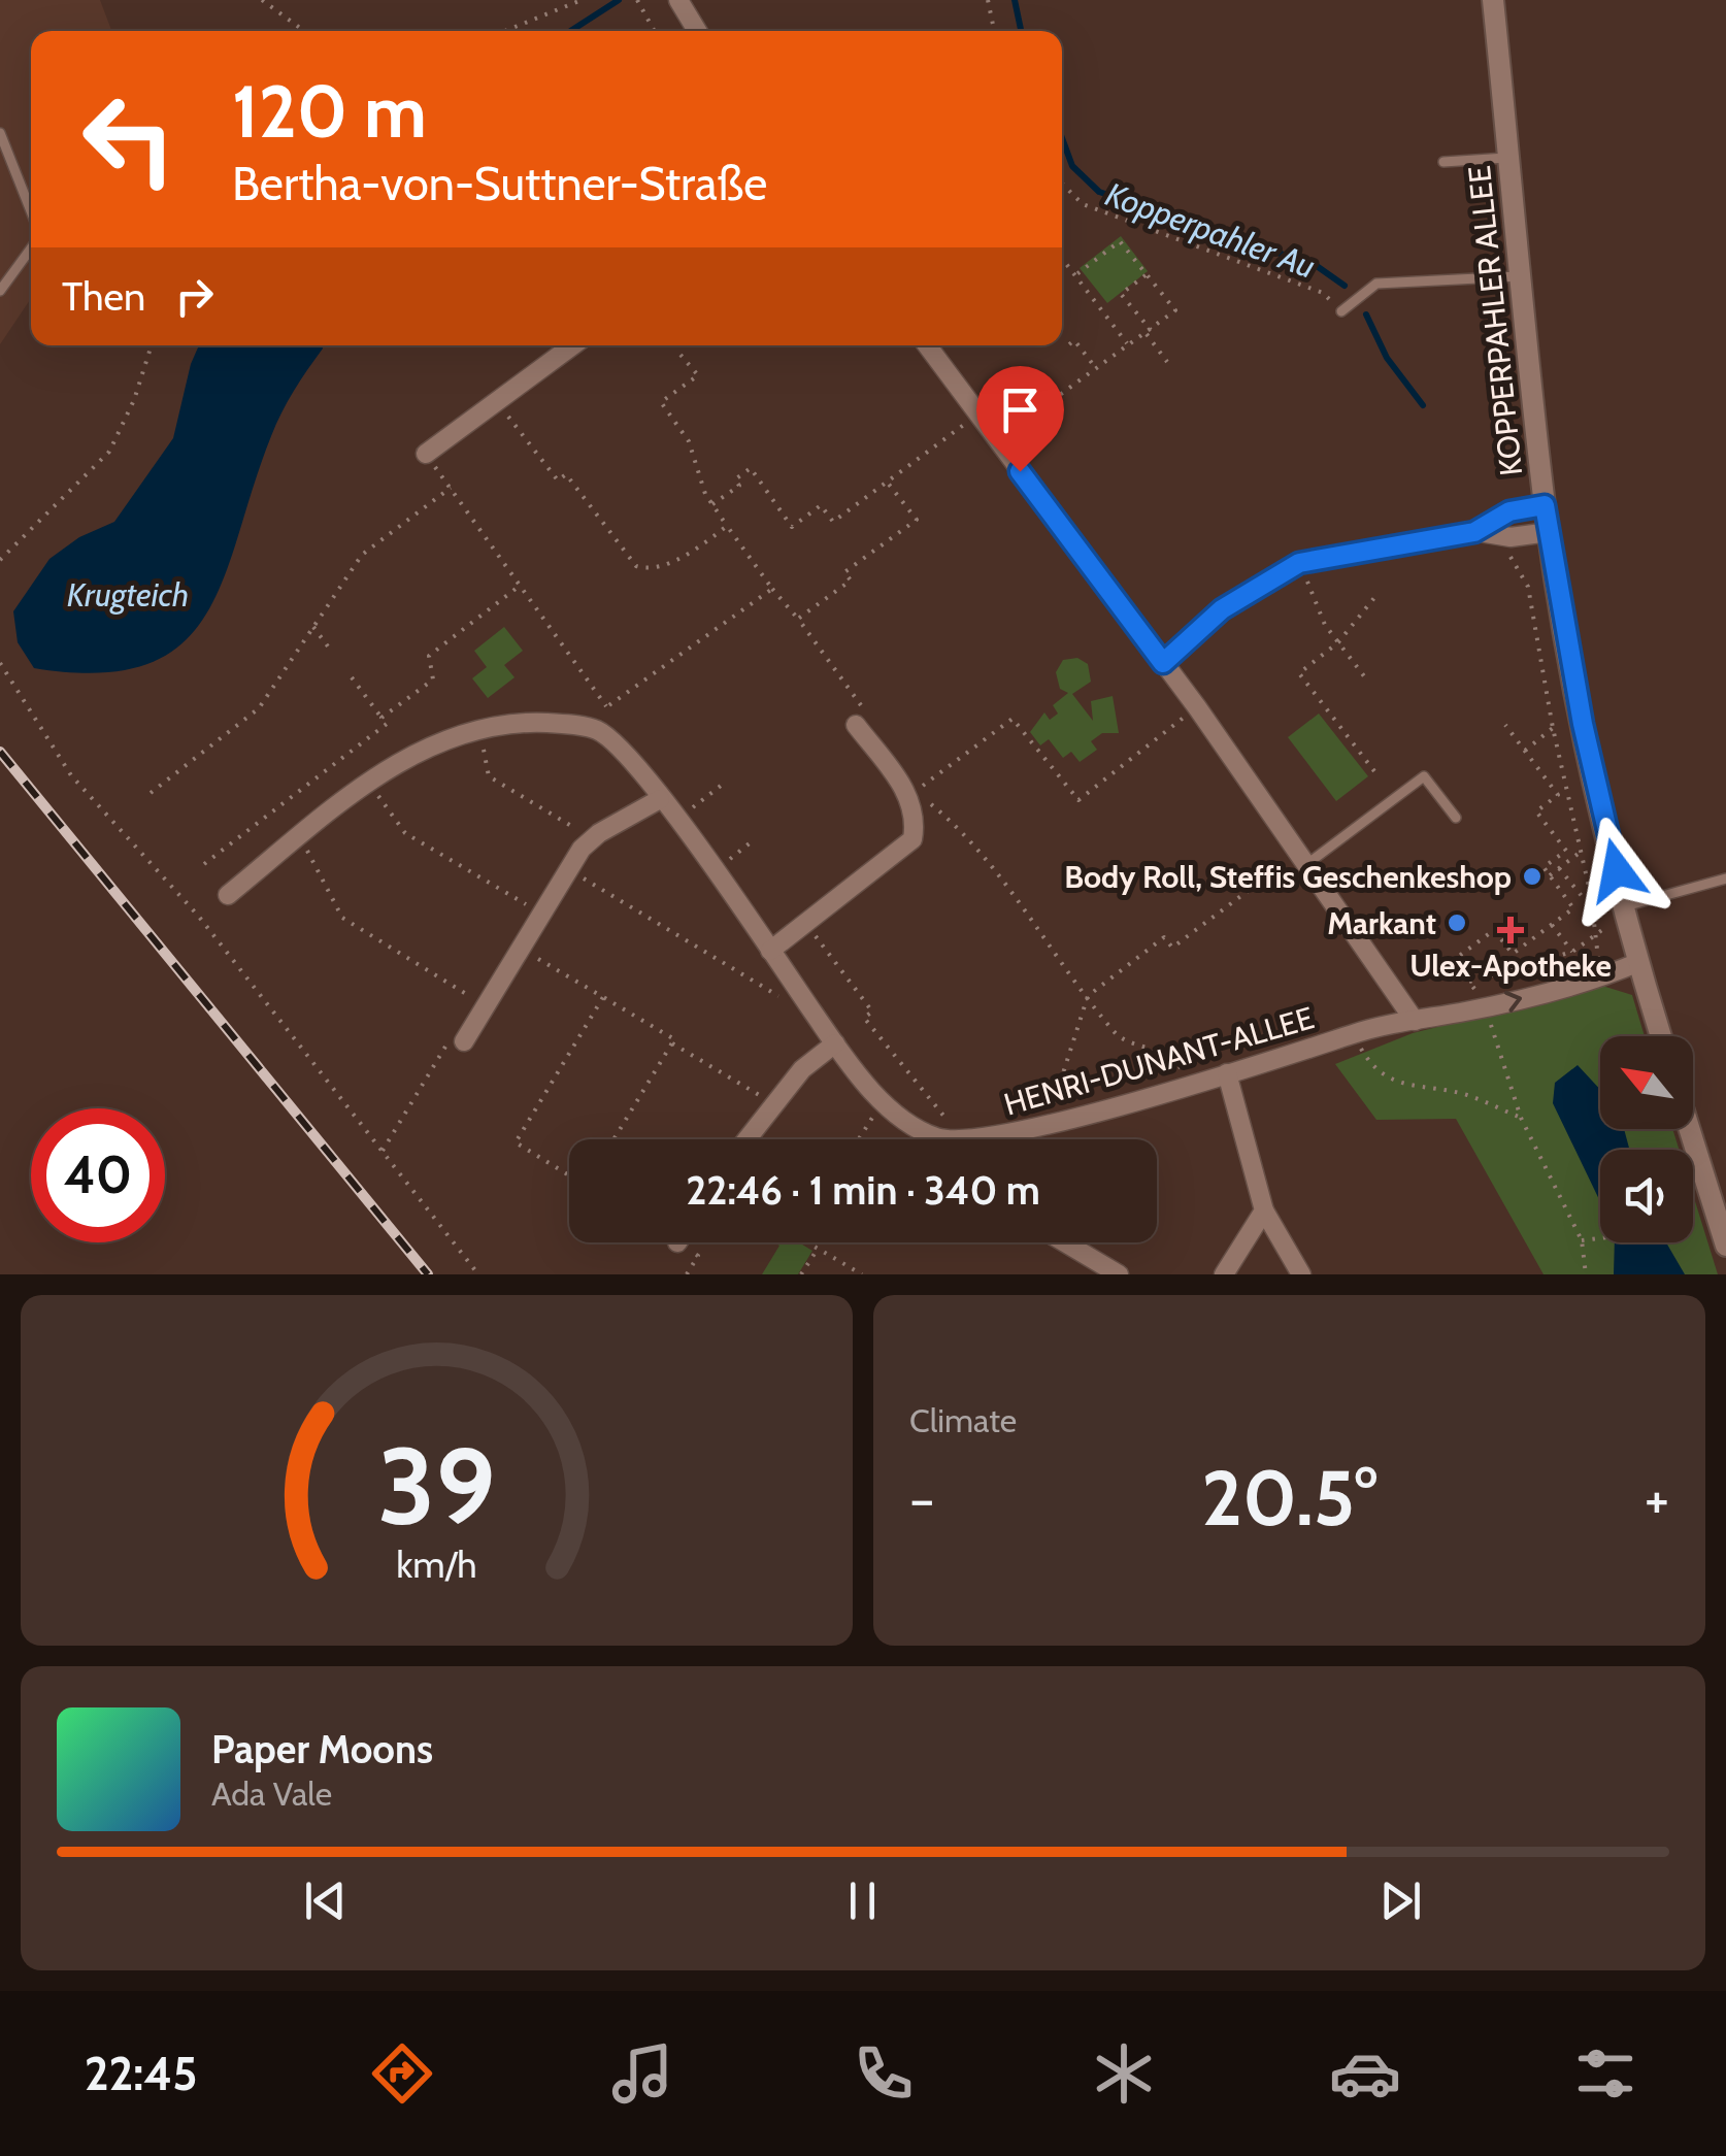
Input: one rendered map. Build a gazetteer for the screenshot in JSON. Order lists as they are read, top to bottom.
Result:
{
  "streets": {
    "street": ["KOPPERPAHLER ALLEE", "HENRI-DUNANT-ALLEE"]
  },
  "crossings": [
    ["KOPPERPAHLER ALLEE", "HENRI-DUNANT-ALLEE"]
  ],
  "water": ["Kopperpahler Au", "Krugteich"],
  "places": {
    "other": ["Body Roll, Steffis Geschenkeshop", "Markant"],
    "health": ["Ulex-Apotheke"]
  },
  "north": "top left",
  "page": {
    "turn": ["120 m", "Bertha-von-Suttner-Straße"],
    "then": "Then",
    "limit": "40",
    "trip": "22:46 · 1 min · 340 m",
    "tile": "Climate",
    "heat": ["−", "20.5°", "+"],
    "song": ["Paper Moons", "Ada Vale"],
    "tabs": "22:45",
    "gauge": ["39", "km/h"]
  }
}
